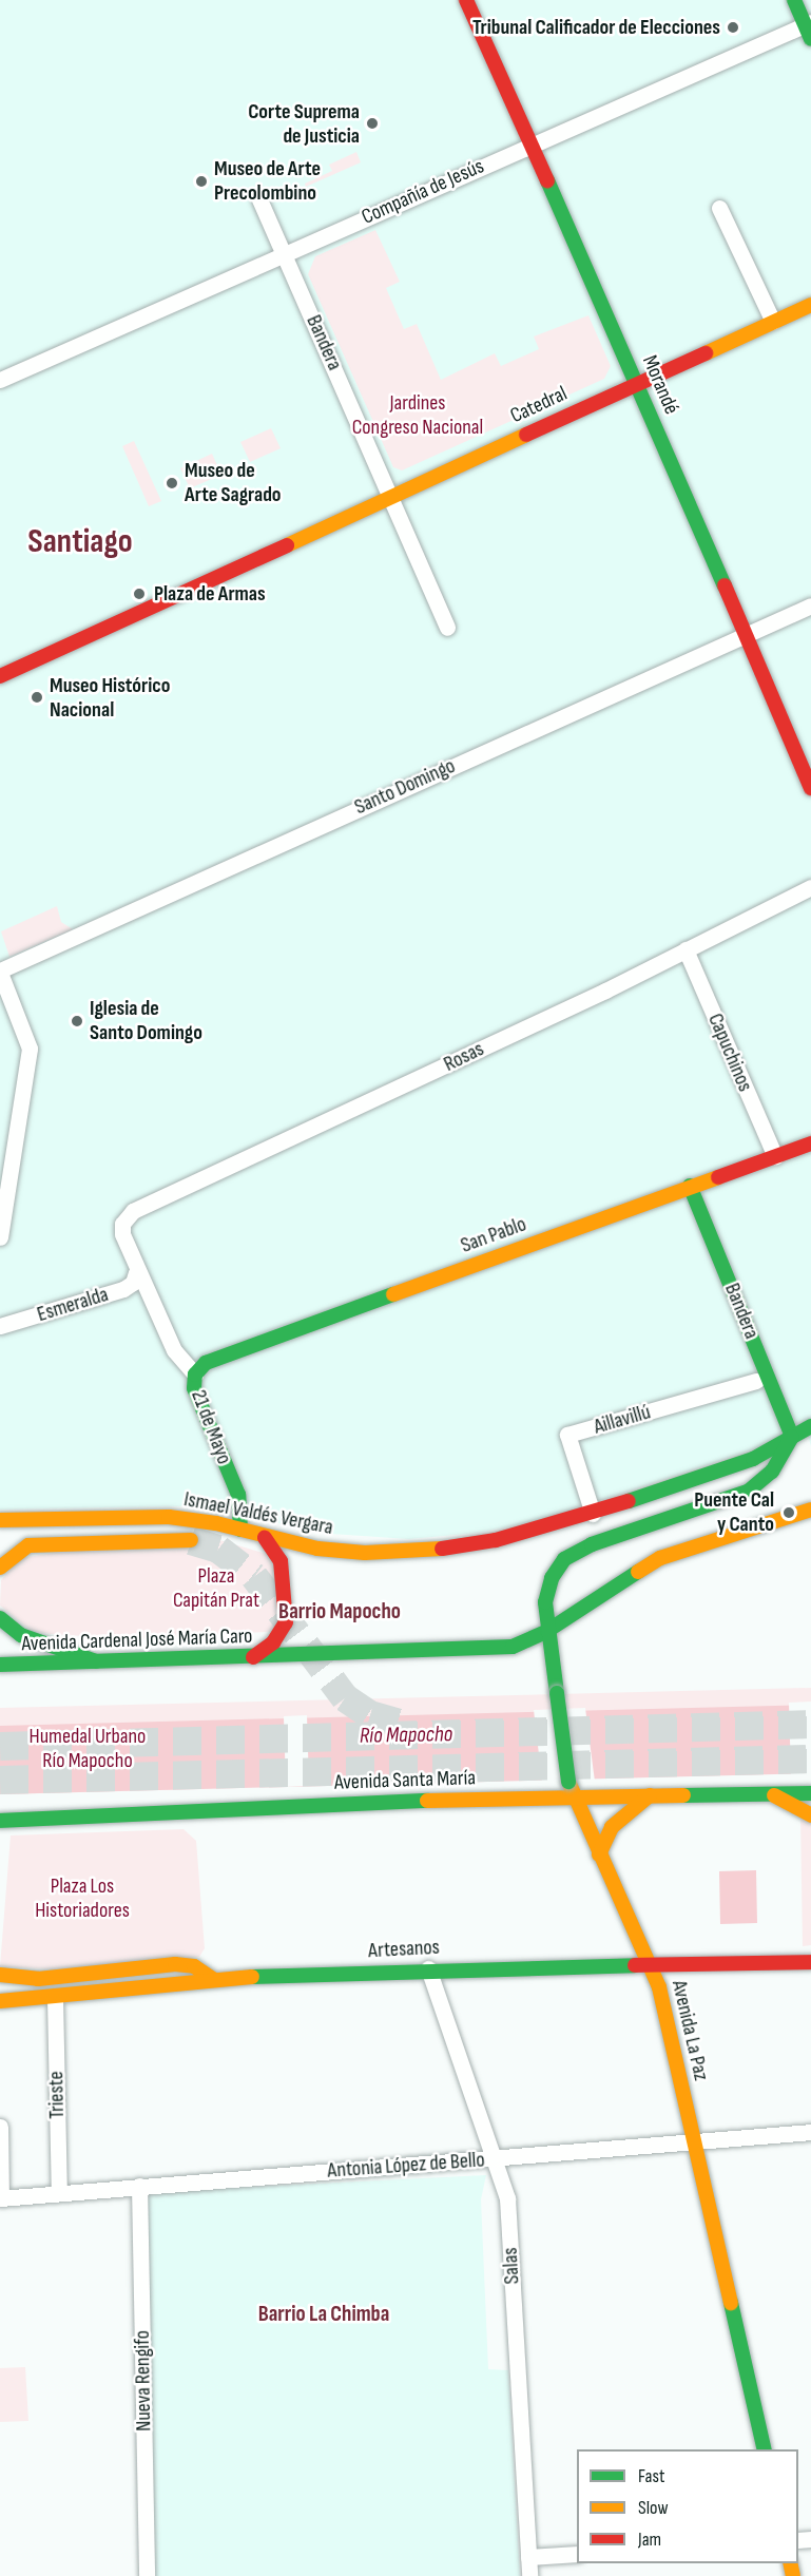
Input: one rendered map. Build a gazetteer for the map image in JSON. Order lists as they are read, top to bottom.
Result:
{
  "streets": {
    "main road": [
      "Bandera",
      "Morandé",
      "Catedral",
      "San Pablo",
      "21 de Mayo",
      "Ismael Valdés Vergara",
      "Avenida Cardenal José María Caro",
      "Avenida Santa María",
      "Artesanos",
      "Avenida La Paz"
    ],
    "street": [
      "Compañía de Jesús",
      "Santo Domingo",
      "Capuchinos",
      "Rosas",
      "Esmeralda",
      "Aillavillú",
      "Trieste",
      "Antonia López de Bello",
      "Salas",
      "Nueva Rengifo"
    ]
  },
  "crossings": [
    ["Compañía de Jesús", "Bandera"],
    ["Compañía de Jesús", "Morandé"],
    ["Bandera", "Catedral"],
    ["Bandera", "San Pablo"],
    ["Bandera", "Ismael Valdés Vergara"],
    ["Bandera", "Avenida La Paz"],
    ["Morandé", "Catedral"],
    ["Morandé", "Santo Domingo"],
    ["Capuchinos", "Rosas"],
    ["Capuchinos", "San Pablo"],
    ["Rosas", "21 de Mayo"],
    ["San Pablo", "21 de Mayo"],
    ["Esmeralda", "21 de Mayo"],
    ["Aillavillú", "Ismael Valdés Vergara"],
    ["21 de Mayo", "Ismael Valdés Vergara"],
    ["Ismael Valdés Vergara", "Avenida La Paz"],
    ["Avenida Cardenal José María Caro", "Avenida La Paz"],
    ["Avenida Santa María", "Avenida La Paz"],
    ["Artesanos", "Avenida La Paz"],
    ["Artesanos", "Trieste"],
    ["Artesanos", "Salas"],
    ["Avenida La Paz", "Antonia López de Bello"],
    ["Trieste", "Antonia López de Bello"],
    ["Antonia López de Bello", "Salas"],
    ["Antonia López de Bello", "Nueva Rengifo"]
  ],
  "districts": ["Santiago", "Barrio Mapocho", "Barrio La Chimba"],
  "water": ["Río Mapocho"],
  "parks": [
    "Jardines Congreso Nacional",
    "Plaza Capitán Prat",
    "Humedal Urbano Río Mapocho",
    "Plaza Los Historiadores"
  ],
  "places": [
    "Tribunal Calificador de Elecciones",
    "Corte Suprema de Justicia",
    "Museo de Arte Precolombino",
    "Museo de Arte Sagrado",
    "Plaza de Armas",
    "Museo Histórico Nacional",
    "Iglesia de Santo Domingo",
    "Puente Cal y Canto"
  ],
  "legend": ["Fast", "Slow", "Jam"]
}
